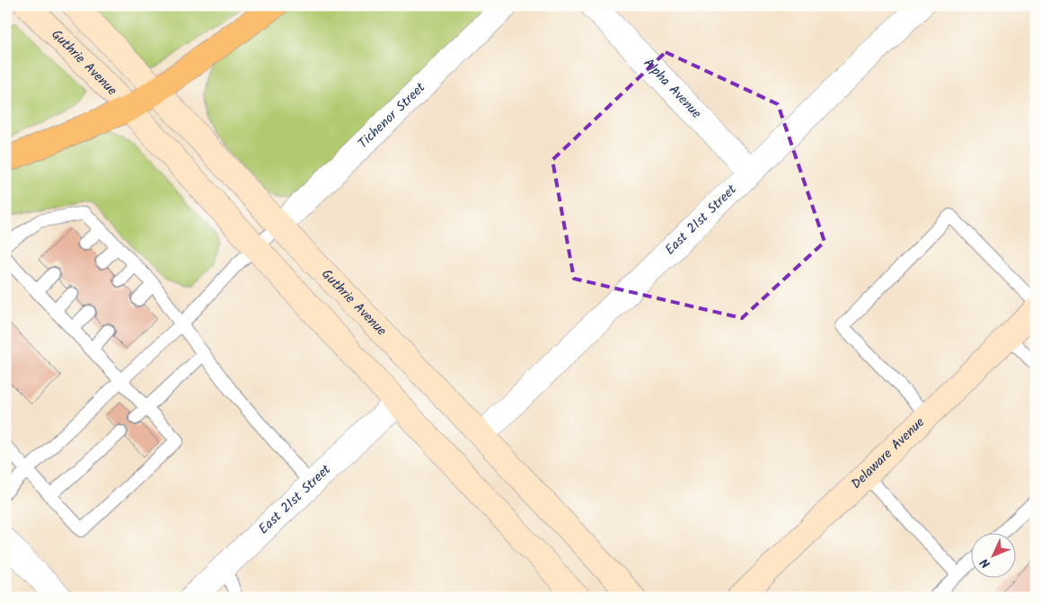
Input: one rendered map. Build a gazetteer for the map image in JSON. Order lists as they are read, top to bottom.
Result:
{
  "streets": {
    "main road": ["Guthrie Avenue", "Delaware Avenue"],
    "street": ["Alpha Avenue", "Tichenor Street", "East 21st Street"]
  },
  "crossings": [
    ["Guthrie Avenue", "Tichenor Street"],
    ["Guthrie Avenue", "East 21st Street"],
    ["Alpha Avenue", "East 21st Street"]
  ],
  "north": "bottom left"
}
